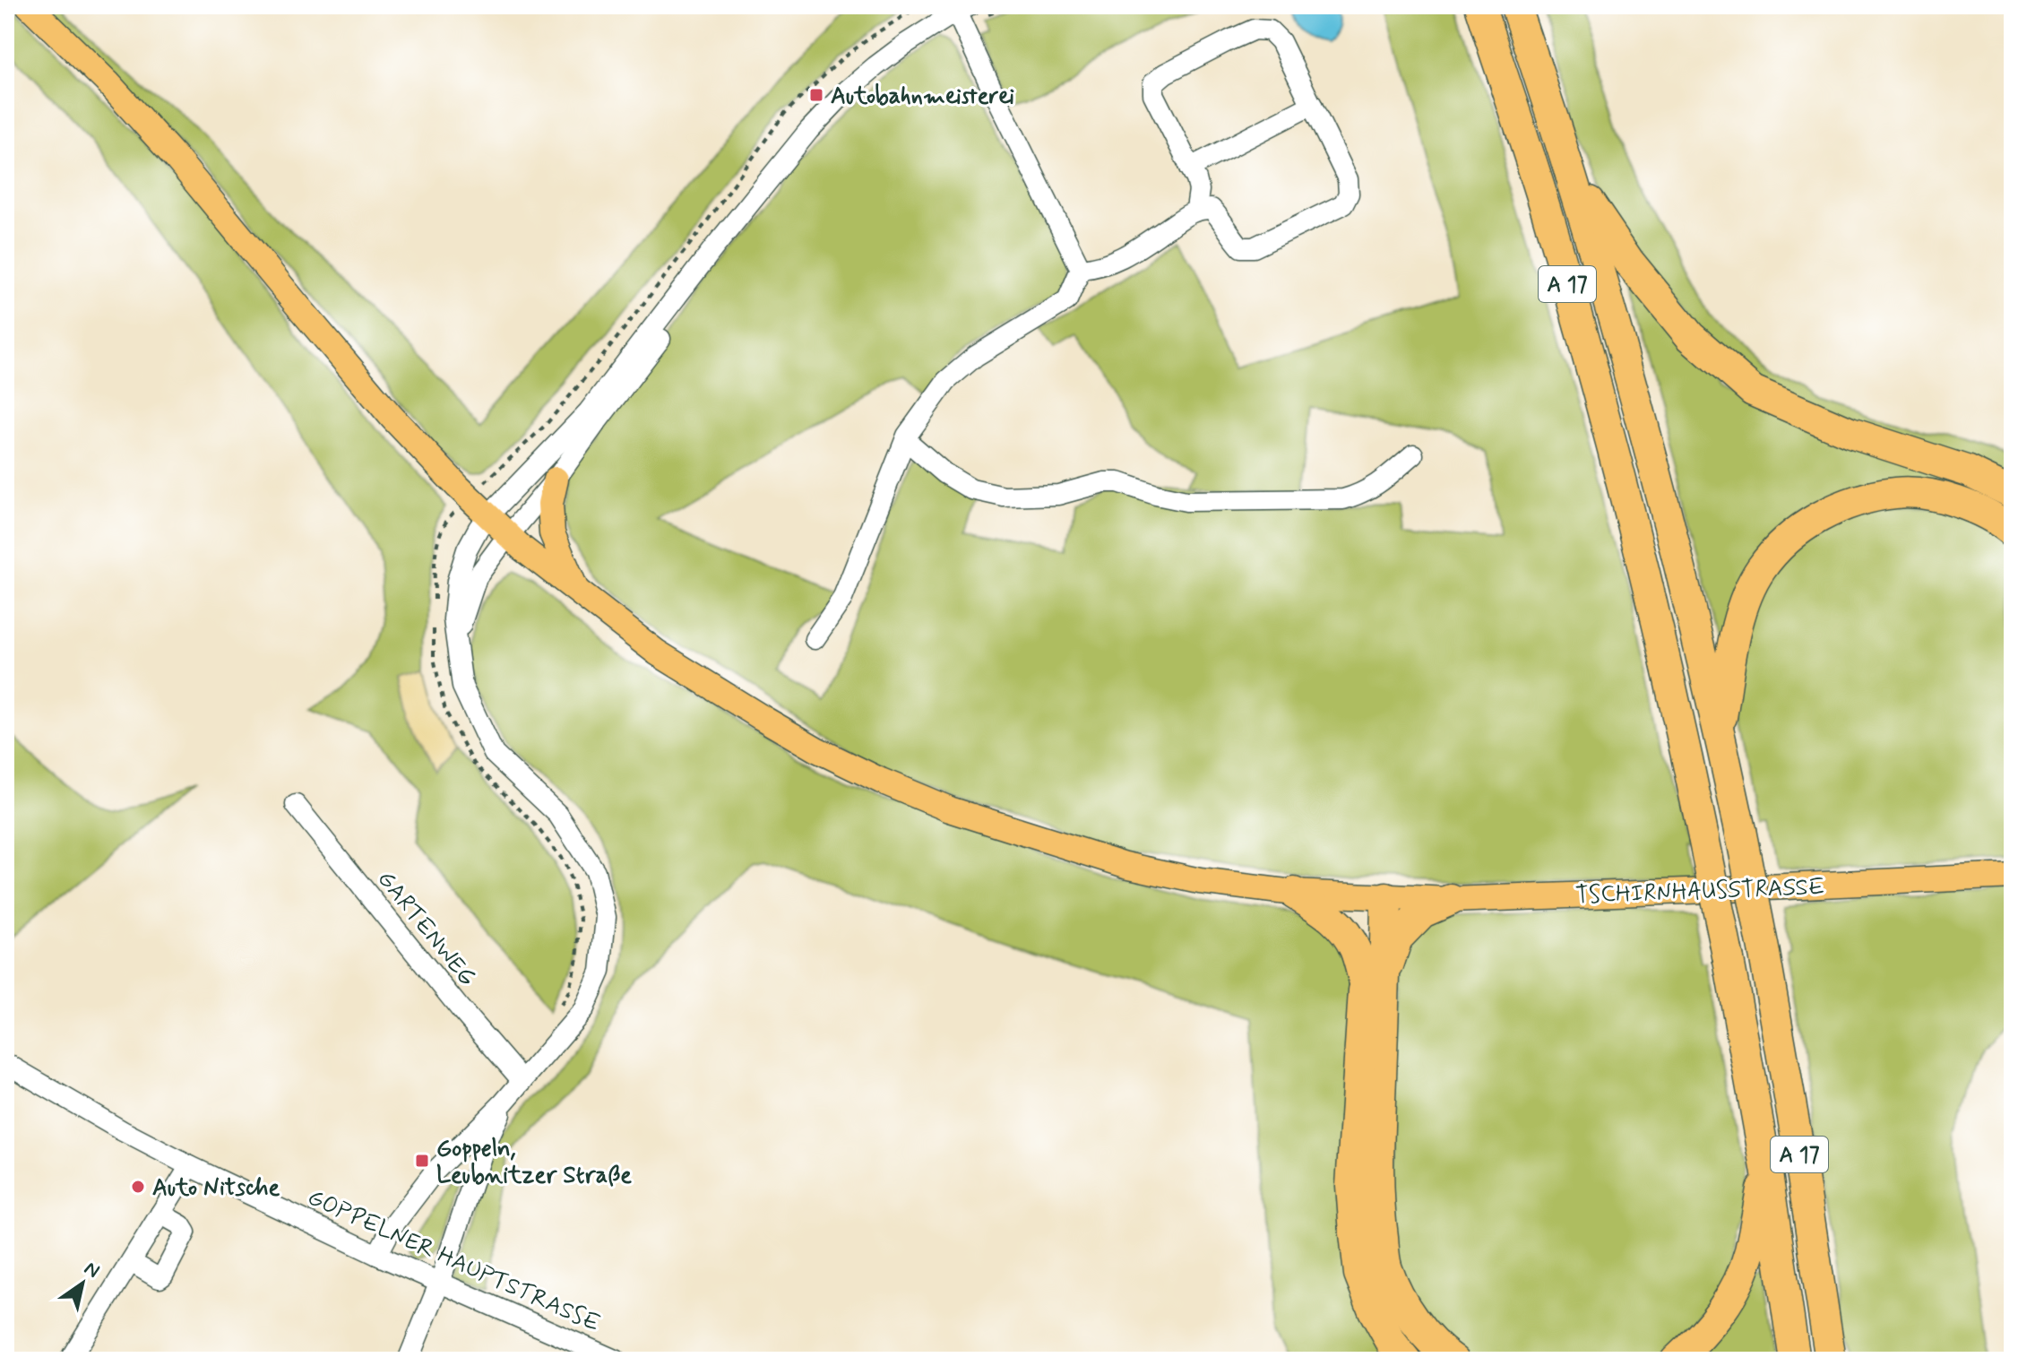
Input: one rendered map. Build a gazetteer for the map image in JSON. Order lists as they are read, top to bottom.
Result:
{
  "streets": {
    "highway": ["A 17"],
    "main road": ["TSCHIRNHAUSSTRASSE"],
    "street": ["GARTENWEG", "GOPPELNER HAUPTSTRASSE"]
  },
  "places": {
    "transit": ["Autobahnmeisterei", "Goppeln, Leubnitzer Straße"],
    "other": ["Auto Nitsche"]
  },
  "north": "top right"
}
